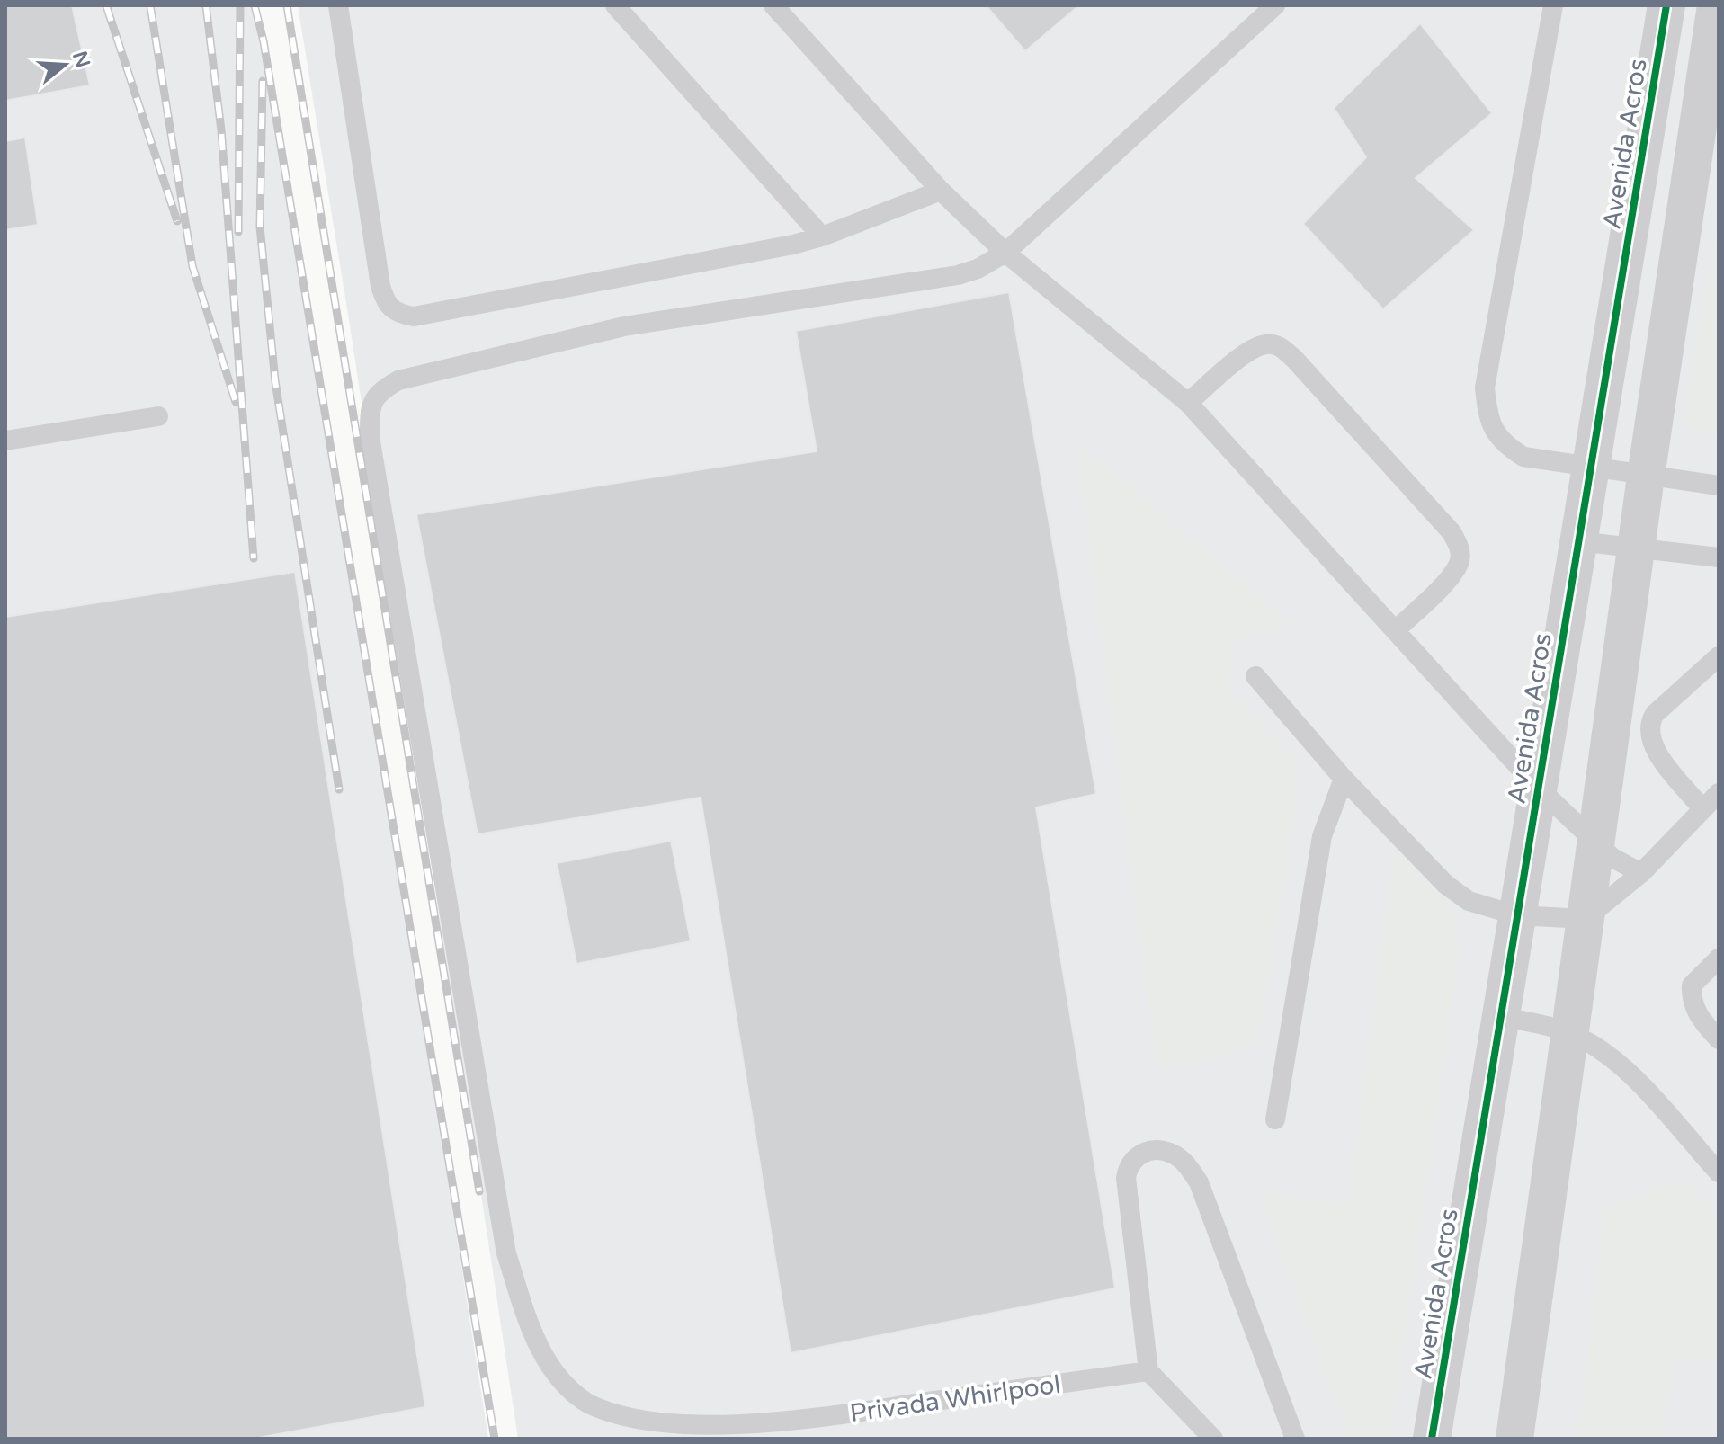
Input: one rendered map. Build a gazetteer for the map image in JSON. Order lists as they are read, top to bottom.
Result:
{
  "streets": {
    "street": ["Avenida Acros"],
    "lane": ["Privada Whirlpool"]
  },
  "north": "right"
}
